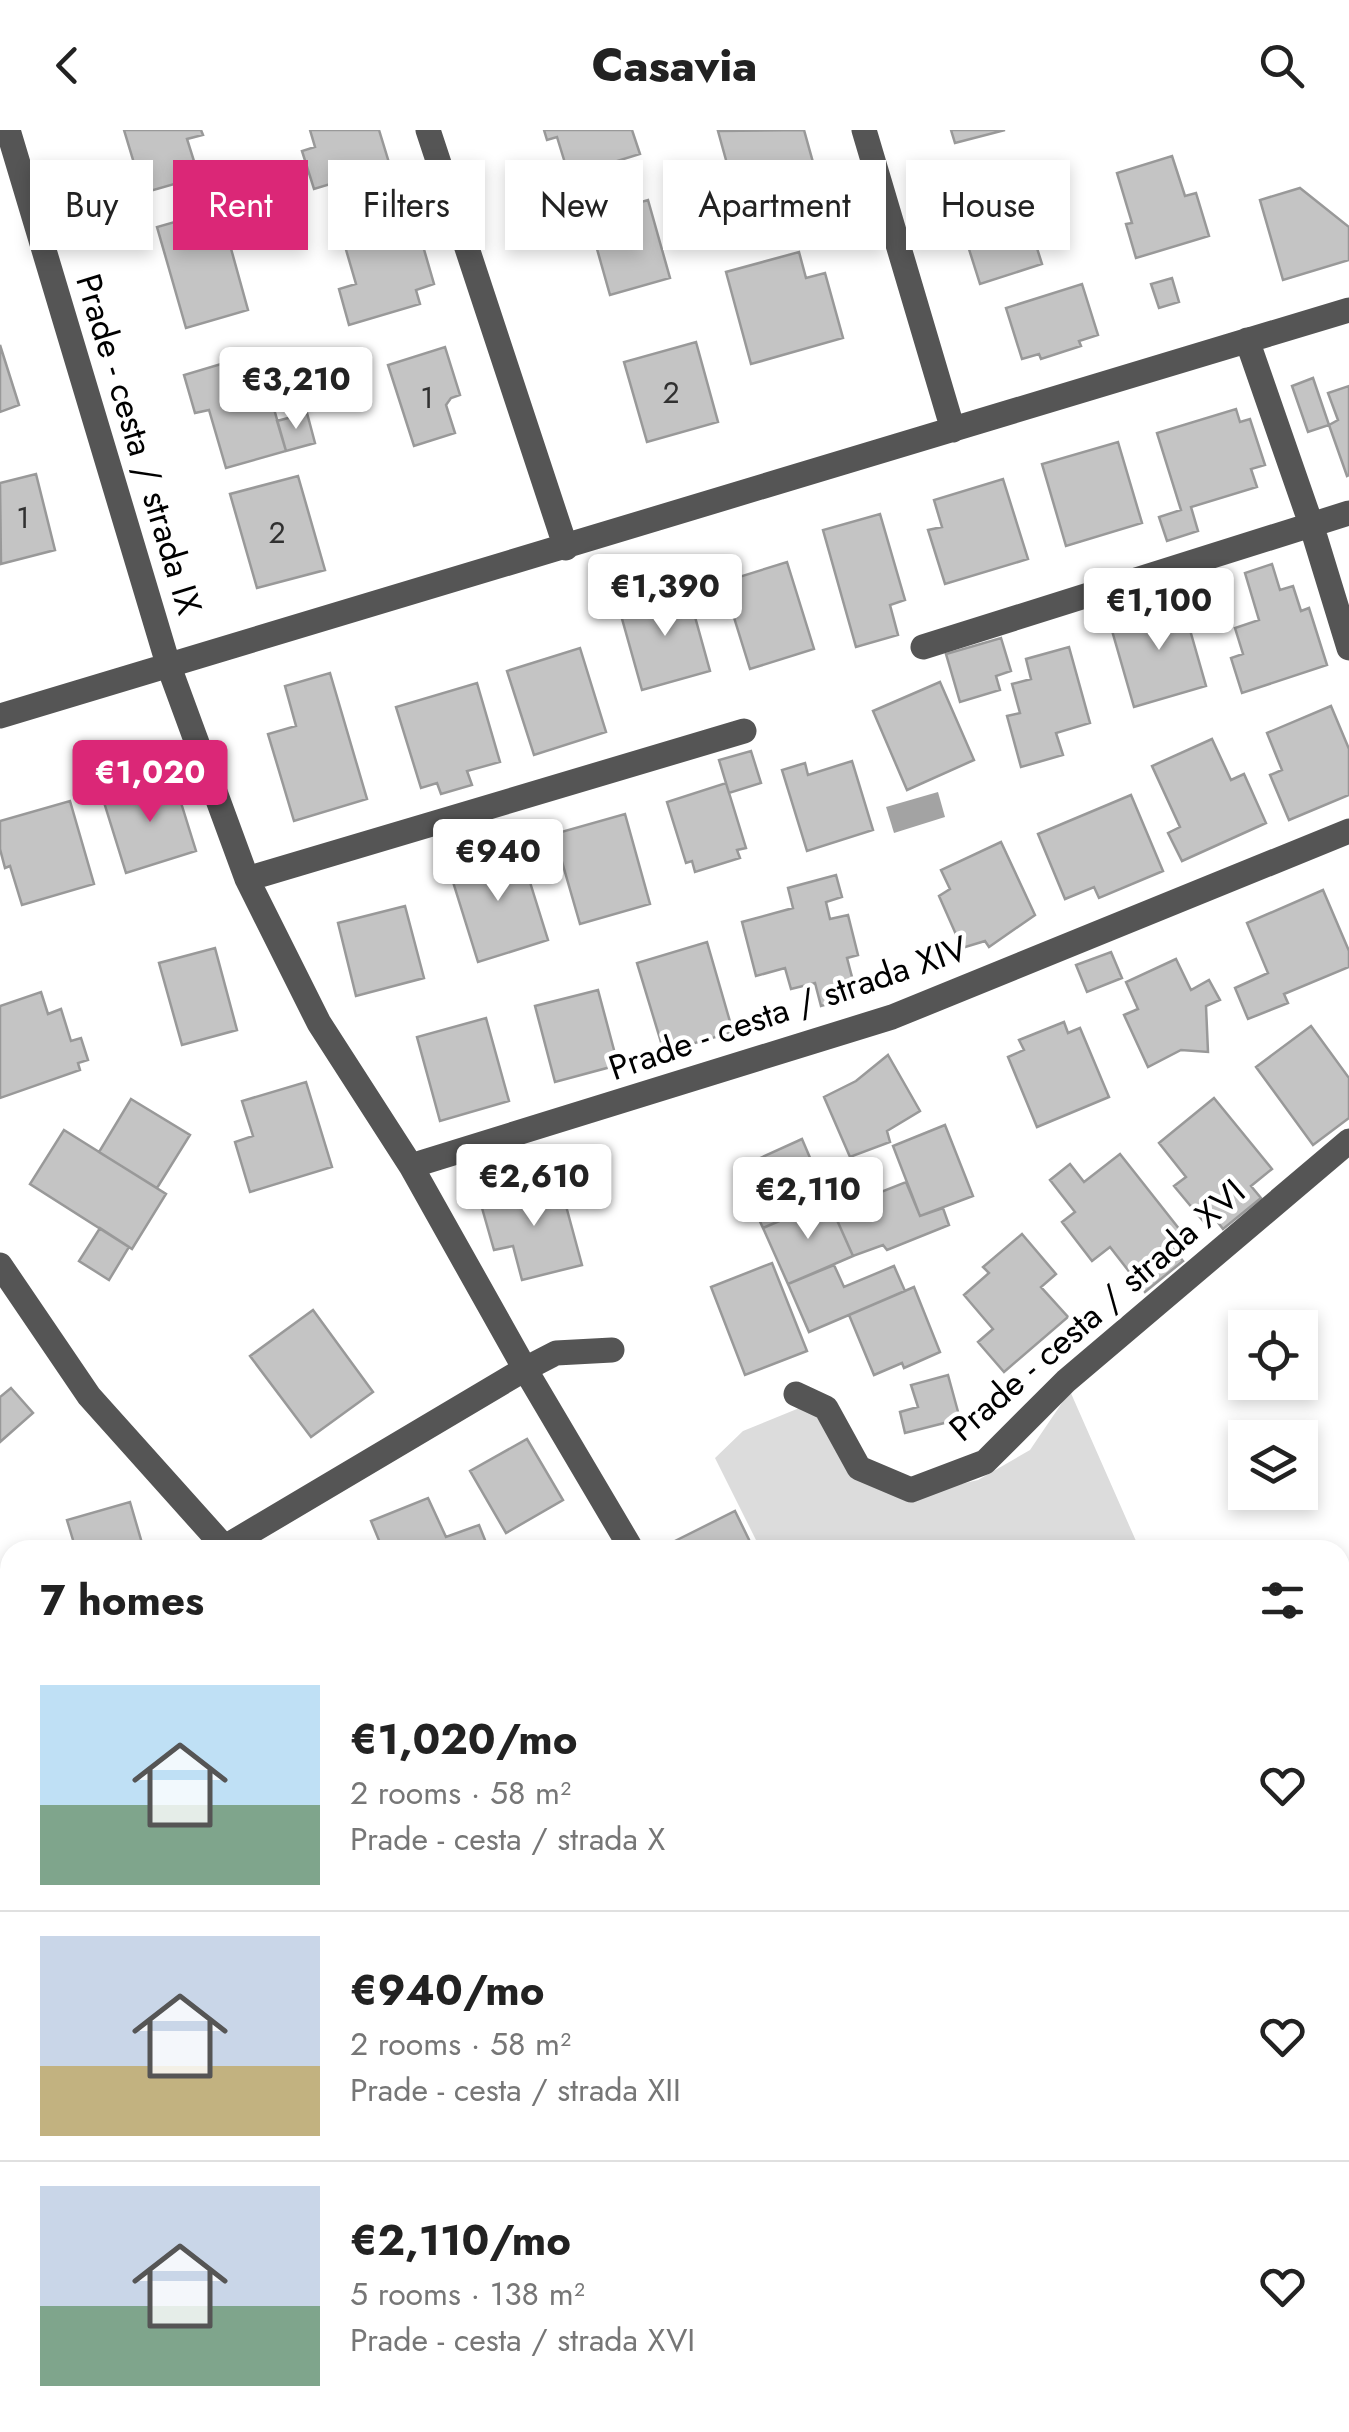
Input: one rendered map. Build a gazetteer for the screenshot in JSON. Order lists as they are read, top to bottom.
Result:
{
  "streets": {
    "street": ["Prade - cesta / strada IX", "Prade - cesta / strada XIV", "Prade - cesta / strada XVI"]
  },
  "crossings": [
    ["Prade - cesta / strada IX", "Prade - cesta / strada XIV"]
  ],
  "house_numbers": [
    "2",
    "1",
    "1",
    "2"
  ],
  "page": {
    "header": "Casavia",
    "chip": [
      "Buy",
      "Rent",
      "Filters",
      "New",
      "Apartment",
      "House"
    ],
    "price": [
      "€3,210",
      "€1,390",
      "€1,100",
      "€1,020",
      "€940",
      "€2,610",
      "€2,110"
    ],
    "heading": "7 homes",
    "list": [
      {
        "name": "€1,020/mo",
        "note": "2 rooms · 58 m² · Prade - cesta / strada X"
      },
      {
        "name": "€940/mo",
        "note": "2 rooms · 58 m² · Prade - cesta / strada XII"
      },
      {
        "name": "€2,110/mo",
        "note": "5 rooms · 138 m² · Prade - cesta / strada XVI"
      }
    ]
  }
}
